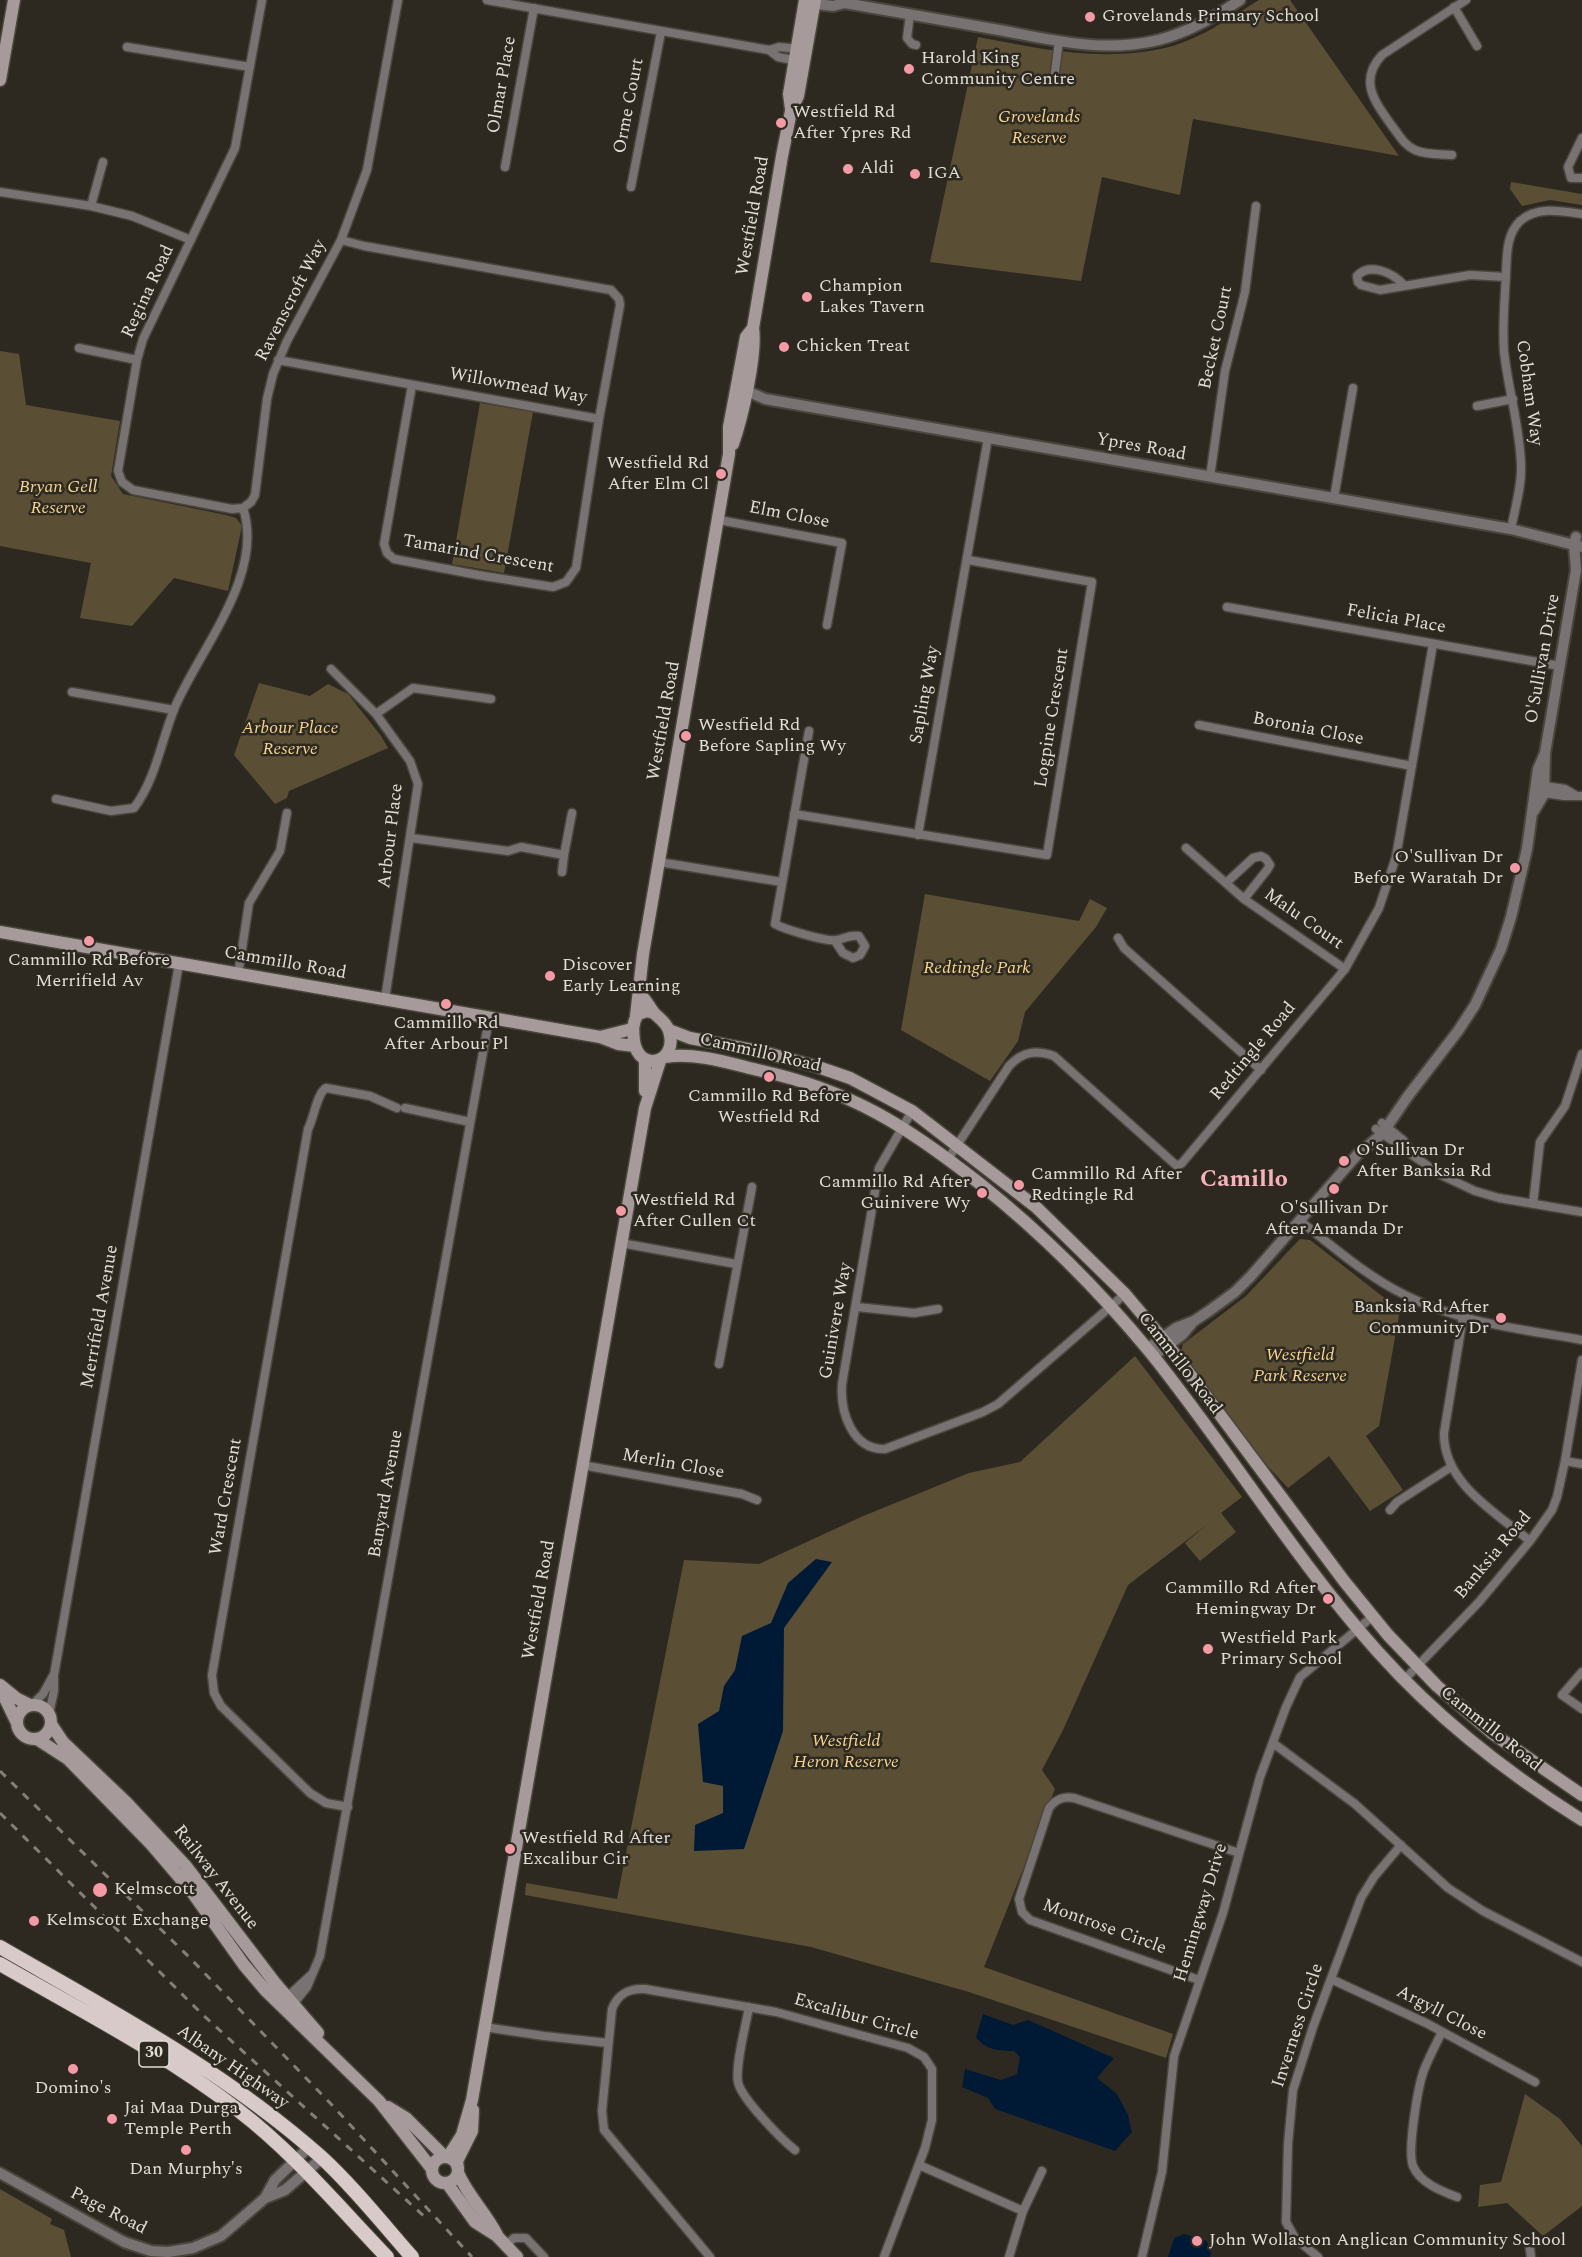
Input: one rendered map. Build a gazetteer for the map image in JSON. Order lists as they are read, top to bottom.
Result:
{
  "streets": {
    "highway": ["30", "Albany Highway"],
    "main road": ["Westfield Road", "Cammillo Road", "Railway Avenue"],
    "street": [
      "Olmar Place",
      "Orme Court",
      "Regina Road",
      "Ravenscroft Way",
      "Becket Court",
      "Willowmead Way",
      "Cobham Way",
      "Ypres Road",
      "Elm Close",
      "Tamarind Crescent",
      "Felicia Place",
      "O'Sullivan Drive",
      "Sapling Way",
      "Logpine Crescent",
      "Boronia Close",
      "Arbour Place",
      "Malu Court",
      "Redtingle Road",
      "Merrifield Avenue",
      "Guinivere Way",
      "Merlin Close",
      "Banyard Avenue",
      "Ward Crescent",
      "Banksia Road",
      "Hemingway Drive",
      "Montrose Circle",
      "Argyll Close",
      "Excalibur Circle",
      "Inverness Circle",
      "Page Road"
    ]
  },
  "crossings": [
    ["Westfield Road", "Ypres Road"],
    ["Westfield Road", "Elm Close"],
    ["Westfield Road", "Cammillo Road"],
    ["Westfield Road", "Merlin Close"],
    ["Westfield Road", "Railway Avenue"],
    ["Regina Road", "Ravenscroft Way"],
    ["Ravenscroft Way", "Willowmead Way"],
    ["Becket Court", "Ypres Road"],
    ["Willowmead Way", "Tamarind Crescent"],
    ["Cobham Way", "Ypres Road"],
    ["Ypres Road", "O'Sullivan Drive"],
    ["Ypres Road", "Sapling Way"],
    ["Felicia Place", "O'Sullivan Drive"],
    ["Felicia Place", "Redtingle Road"],
    ["O'Sullivan Drive", "Cammillo Road"],
    ["Sapling Way", "Logpine Crescent"],
    ["Boronia Close", "Redtingle Road"],
    ["Arbour Place", "Cammillo Road"],
    ["Malu Court", "Redtingle Road"],
    ["Cammillo Road", "Redtingle Road"],
    ["Cammillo Road", "Merrifield Avenue"],
    ["Cammillo Road", "Guinivere Way"],
    ["Cammillo Road", "Banyard Avenue"],
    ["Cammillo Road", "Banksia Road"],
    ["Cammillo Road", "Hemingway Drive"],
    ["Merrifield Avenue", "Railway Avenue"],
    ["Banyard Avenue", "Ward Crescent"],
    ["Banyard Avenue", "Railway Avenue"],
    ["Hemingway Drive", "Montrose Circle"],
    ["Argyll Close", "Inverness Circle"],
    ["Albany Highway", "Page Road"]
  ],
  "districts": ["Camillo"],
  "parks": [
    "Grovelands Reserve",
    "Bryan Gell Reserve",
    "Arbour Place Reserve",
    "Redtingle Park",
    "Westfield Park Reserve",
    "Westfield Heron Reserve"
  ],
  "places": [
    "Grovelands Primary School",
    "Harold King Community Centre",
    "Westfield Rd After Ypres Rd",
    "Aldi",
    "IGA",
    "Champion Lakes Tavern",
    "Chicken Treat",
    "Westfield Rd After Elm Cl",
    "Westfield Rd Before Sapling Wy",
    "O'Sullivan Dr Before Waratah Dr",
    "Cammillo Rd Before Merrifield Av",
    "Discover Early Learning",
    "Cammillo Rd After Arbour Pl",
    "Cammillo Rd Before Westfield Rd",
    "O'Sullivan Dr After Banksia Rd",
    "Cammillo Rd After Redtingle Rd",
    "O'Sullivan Dr After Amanda Dr",
    "Cammillo Rd After Guinivere Wy",
    "Westfield Rd After Cullen Ct",
    "Banksia Rd After Community Dr",
    "Cammillo Rd After Hemingway Dr",
    "Westfield Park Primary School",
    "Westfield Rd After Excalibur Cir",
    "Kelmscott",
    "Kelmscott Exchange",
    "Domino's",
    "Jai Maa Durga Temple Perth",
    "Dan Murphy's",
    "John Wollaston Anglican Community School"
  ]
}
